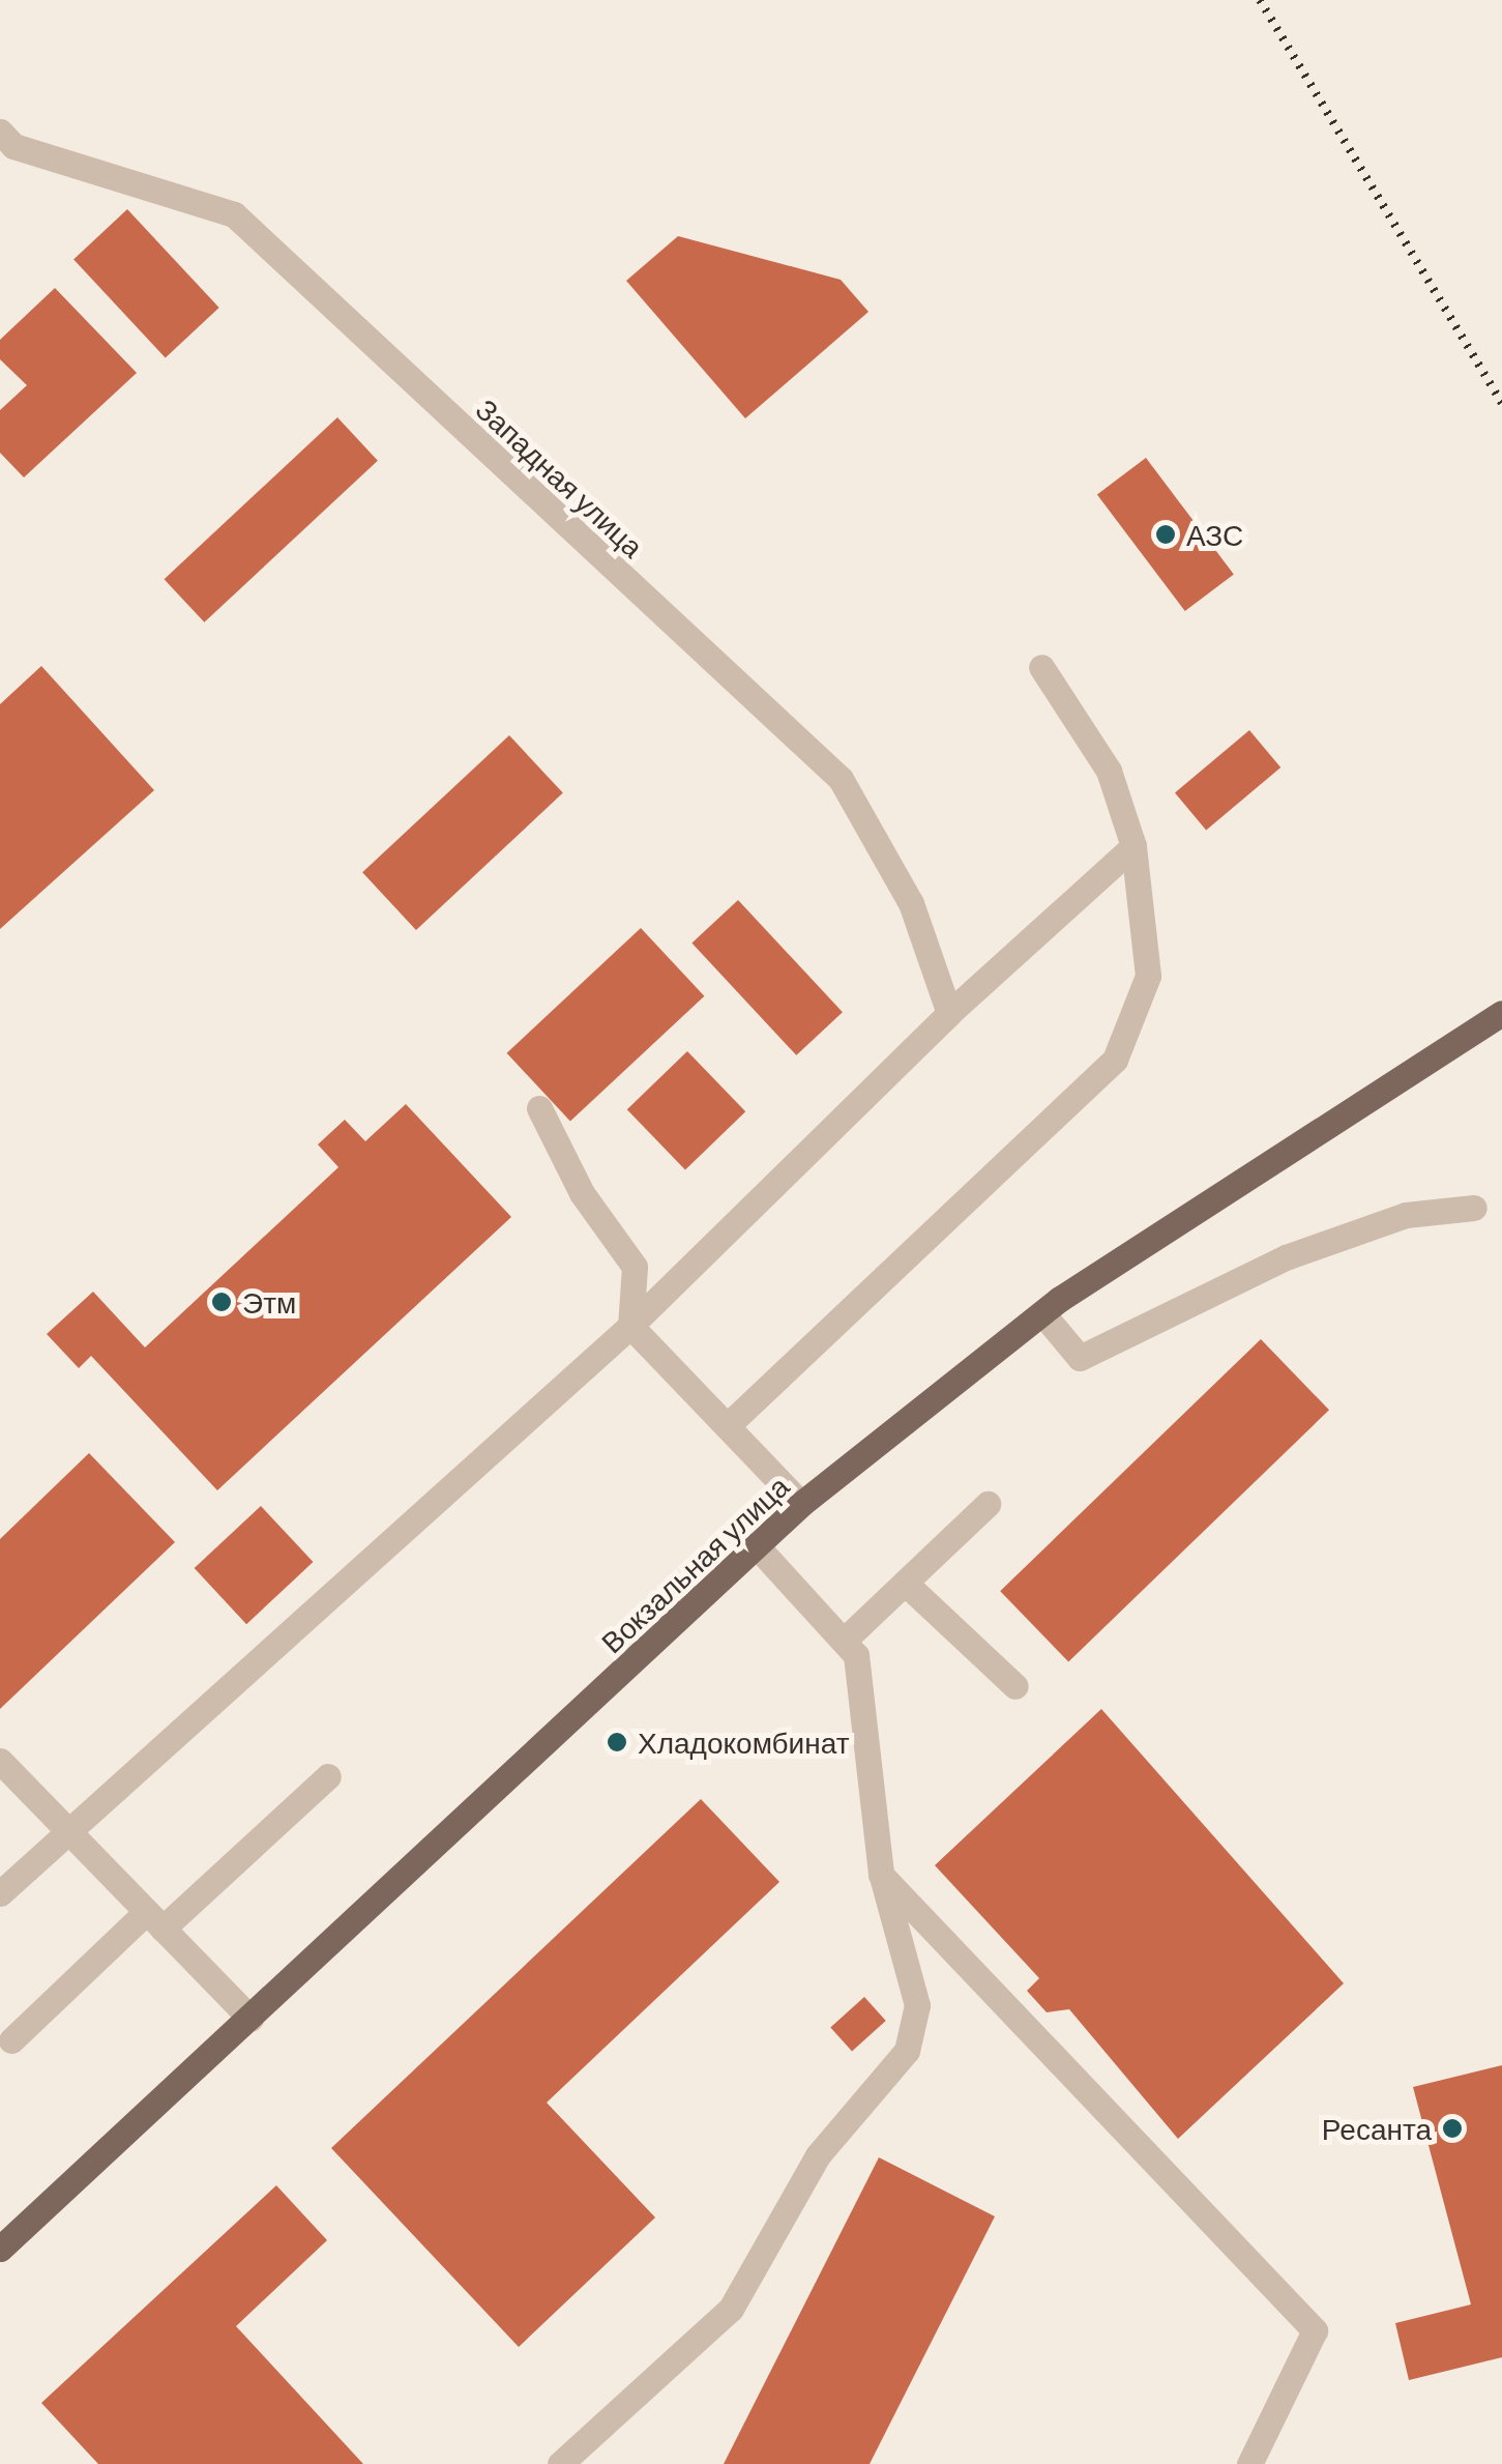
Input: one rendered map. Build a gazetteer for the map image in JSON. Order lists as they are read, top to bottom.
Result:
{
  "streets": {
    "main road": ["Вокзальная улица"],
    "street": ["Западная улица"]
  },
  "places": [
    "АЗС",
    "Этм",
    "Хладокомбинат",
    "Ресанта"
  ]
}
